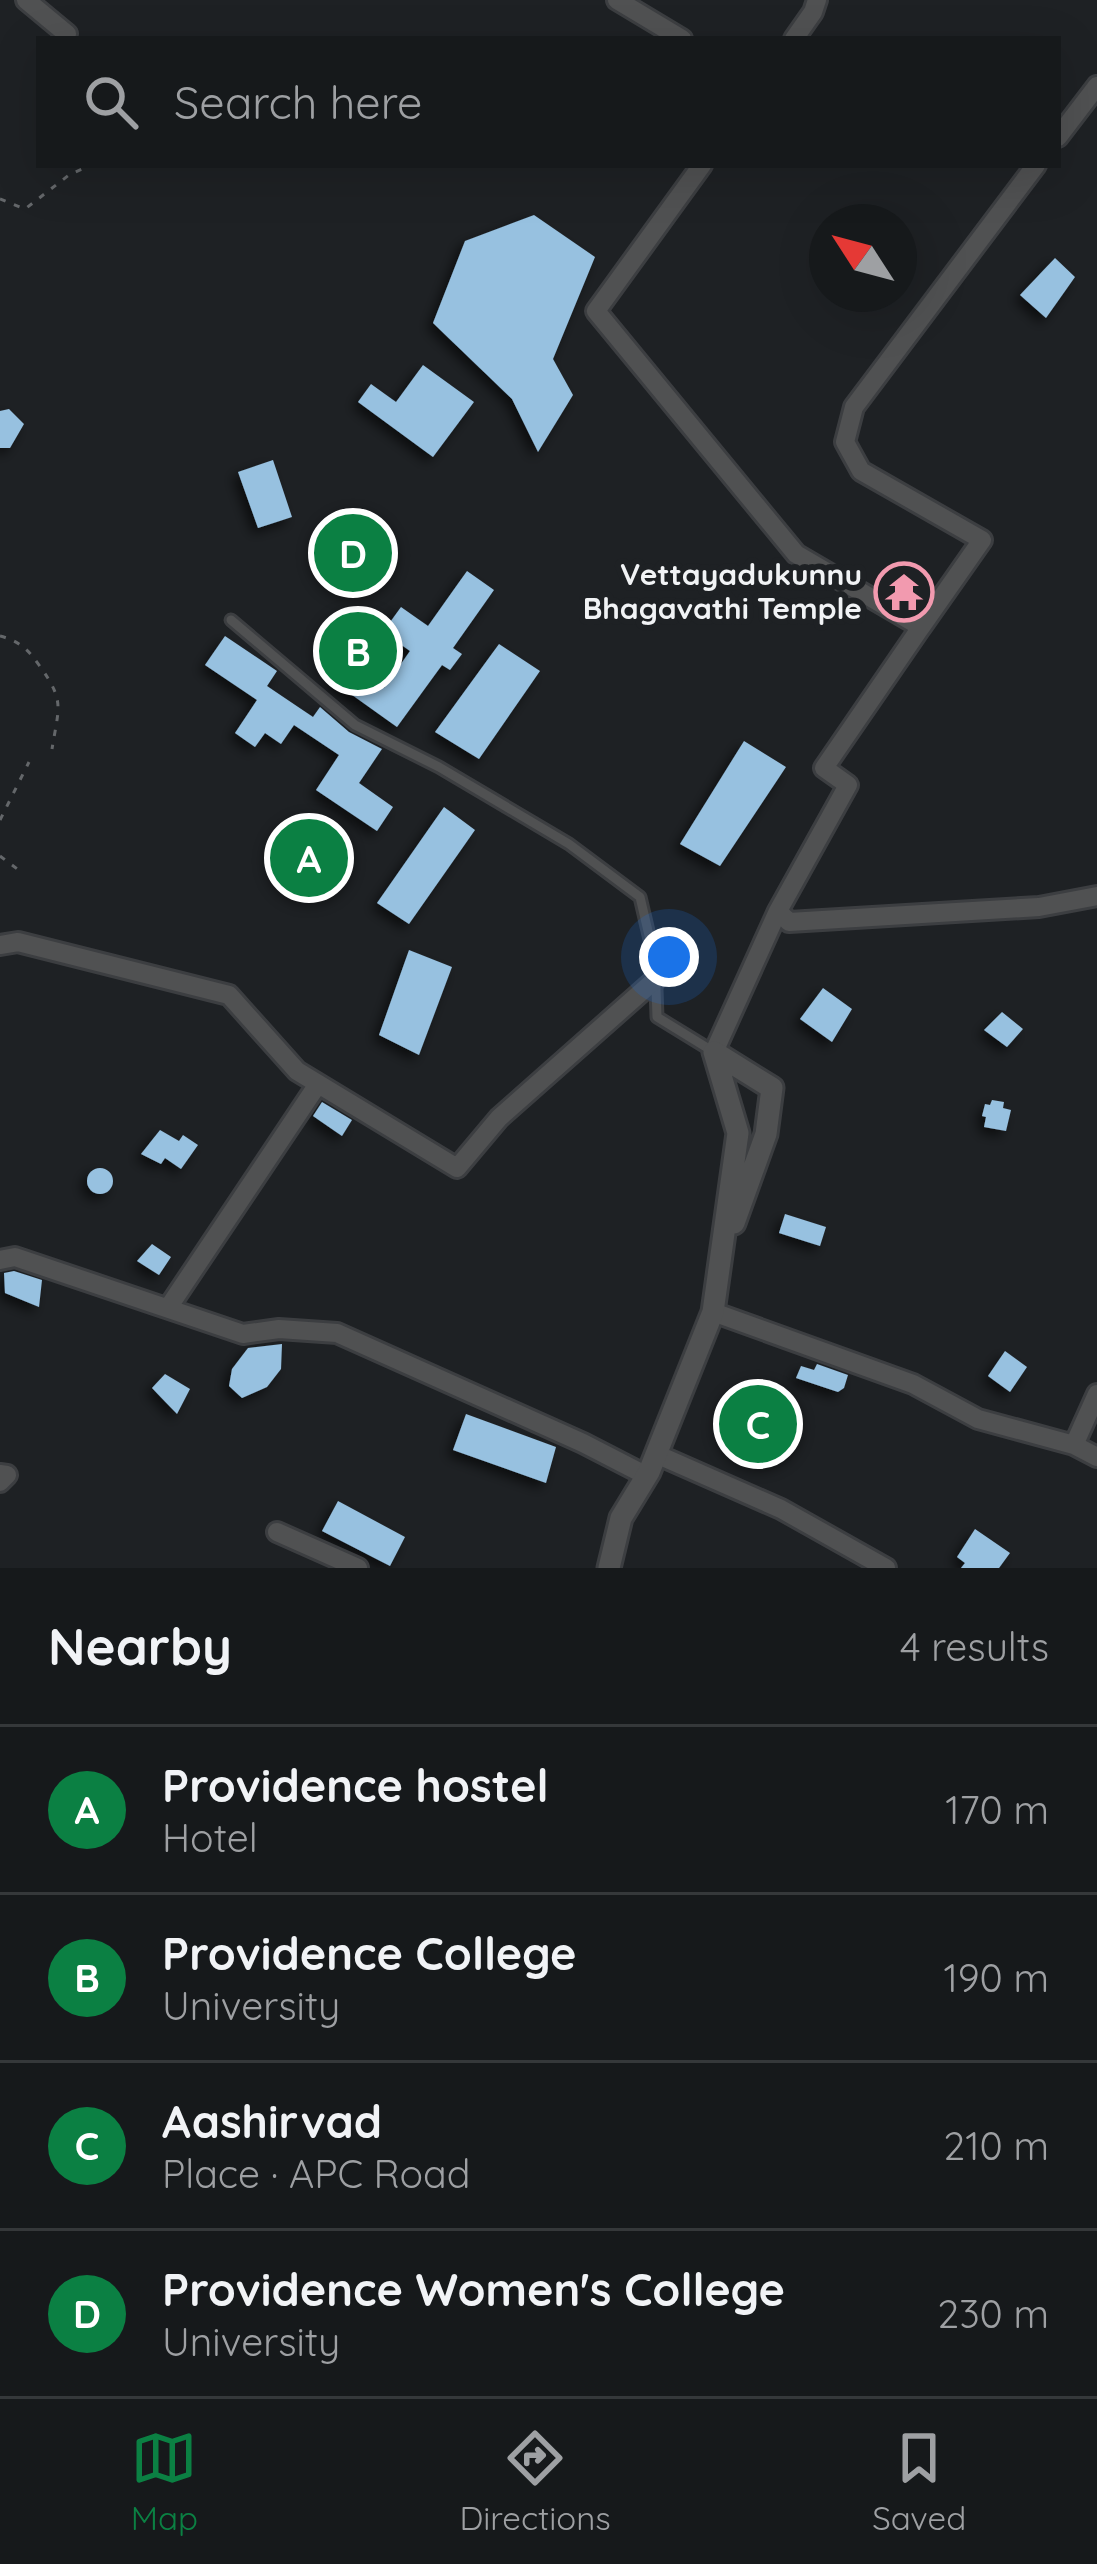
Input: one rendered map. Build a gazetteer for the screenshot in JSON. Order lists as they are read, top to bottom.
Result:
{
  "places": {
    "temple": ["Vettayadukunnu Bhagavathi Temple"]
  },
  "north": "top left",
  "page": {
    "search": "Search here",
    "pins": [
      "D",
      "B",
      "A",
      "C"
    ],
    "heading": ["Nearby", "4 results"],
    "list": [
      {
        "mark": "A",
        "name": "Providence hostel",
        "note": "Hotel",
        "value": "170 m"
      },
      {
        "mark": "B",
        "name": "Providence College",
        "note": "University",
        "value": "190 m"
      },
      {
        "mark": "C",
        "name": "Aashirvad",
        "note": "Place · APC Road",
        "value": "210 m"
      },
      {
        "mark": "D",
        "name": "Providence Women's College",
        "note": "University",
        "value": "230 m"
      }
    ],
    "nav": ["Map", "Directions", "Saved"]
  }
}
